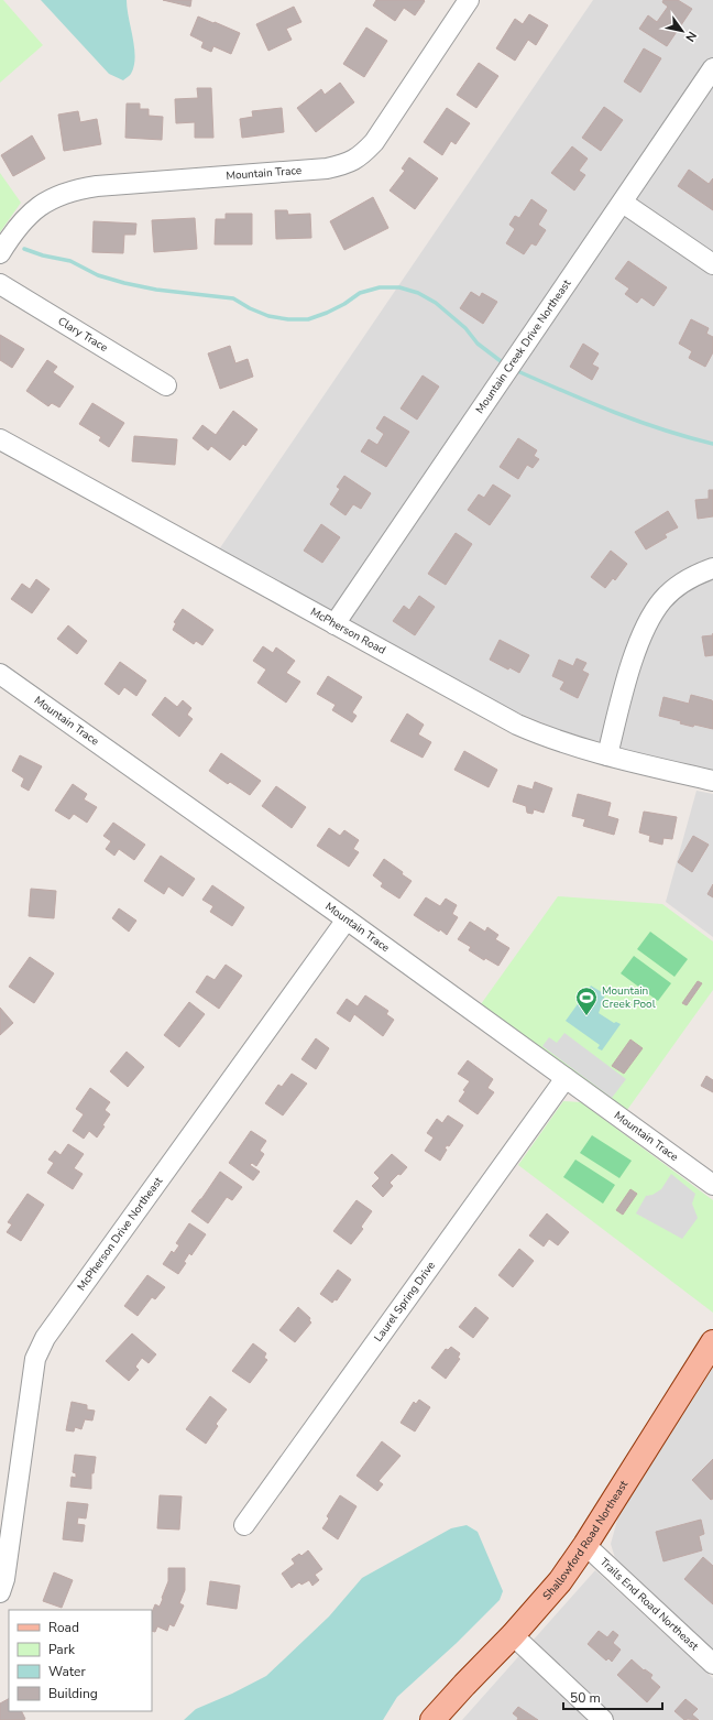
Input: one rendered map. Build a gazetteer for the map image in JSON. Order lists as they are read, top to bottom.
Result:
{
  "streets": {
    "main road": ["Shallowford Road Northeast"],
    "street": [
      "Mountain Trace",
      "Clary Trace",
      "Mountain Creek Drive Northeast",
      "McPherson Road",
      "McPherson Drive Northeast",
      "Laurel Spring Drive",
      "Trails End Road Northeast"
    ]
  },
  "crossings": [
    ["Mountain Trace", "McPherson Drive Northeast"],
    ["Mountain Trace", "Laurel Spring Drive"],
    ["Mountain Creek Drive Northeast", "McPherson Road"],
    ["Shallowford Road Northeast", "Trails End Road Northeast"]
  ],
  "places": {
    "sports": ["Mountain Creek Pool"]
  },
  "legend": [
    "Road",
    "Park",
    "Water",
    "Building"
  ],
  "scale_bar": "50 m",
  "north": "bottom right"
}
